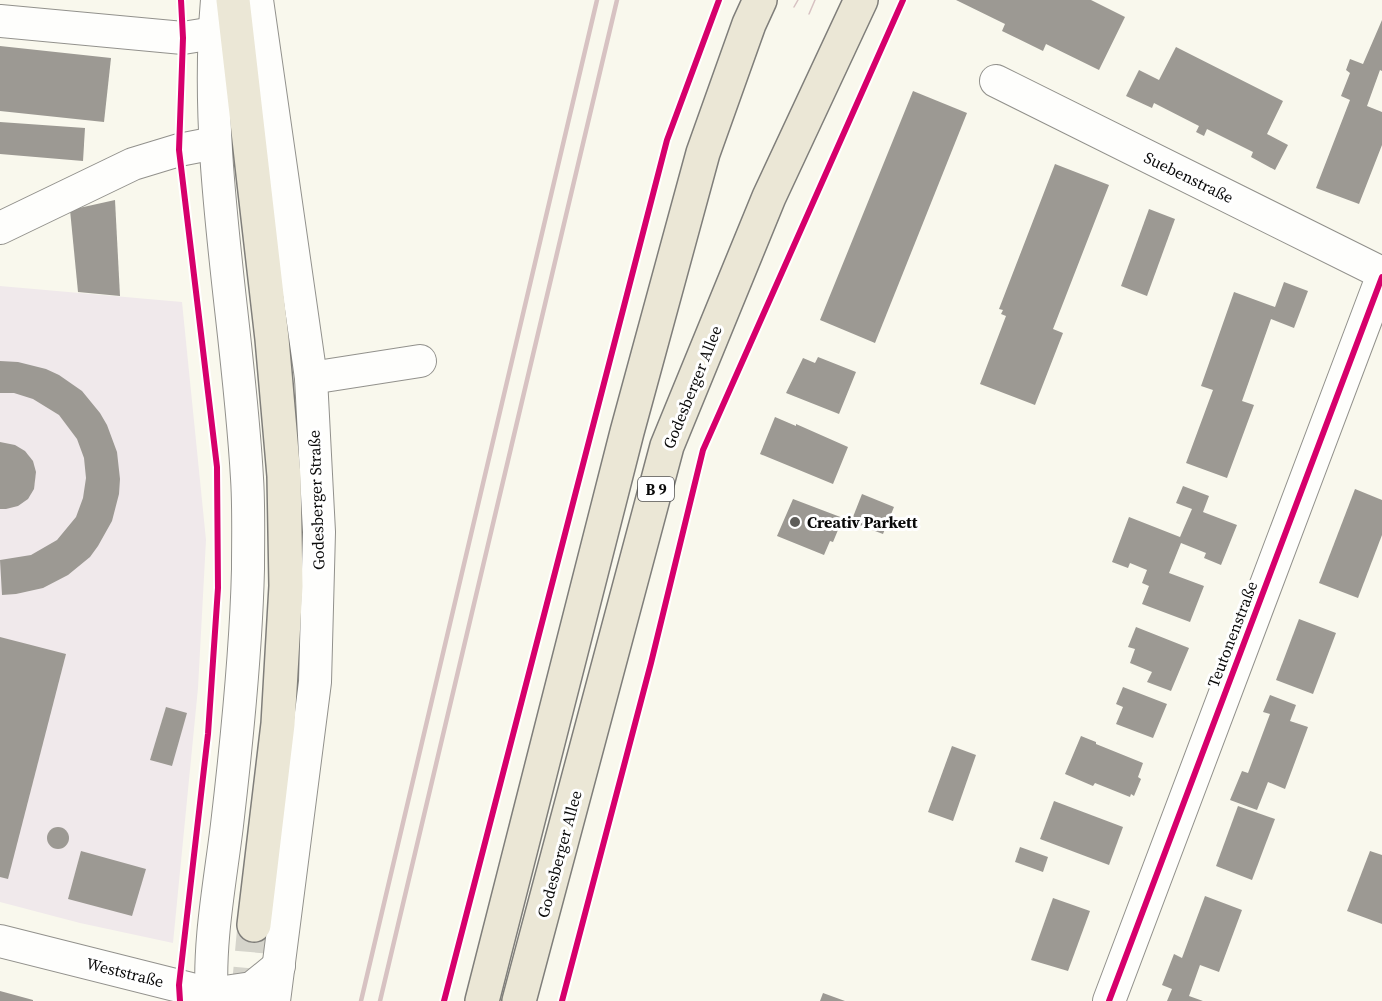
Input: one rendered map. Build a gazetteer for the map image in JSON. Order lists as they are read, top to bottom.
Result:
{
  "streets": {
    "main road": ["Godesberger Allee", "B 9", "Godesberger Straße"],
    "street": ["Suebenstraße", "Teutonenstraße", "Weststraße"]
  },
  "crossings": [
    ["Suebenstraße", "Teutonenstraße"],
    ["Godesberger Straße", "Weststraße"]
  ],
  "places": ["Creativ Parkett"]
}
